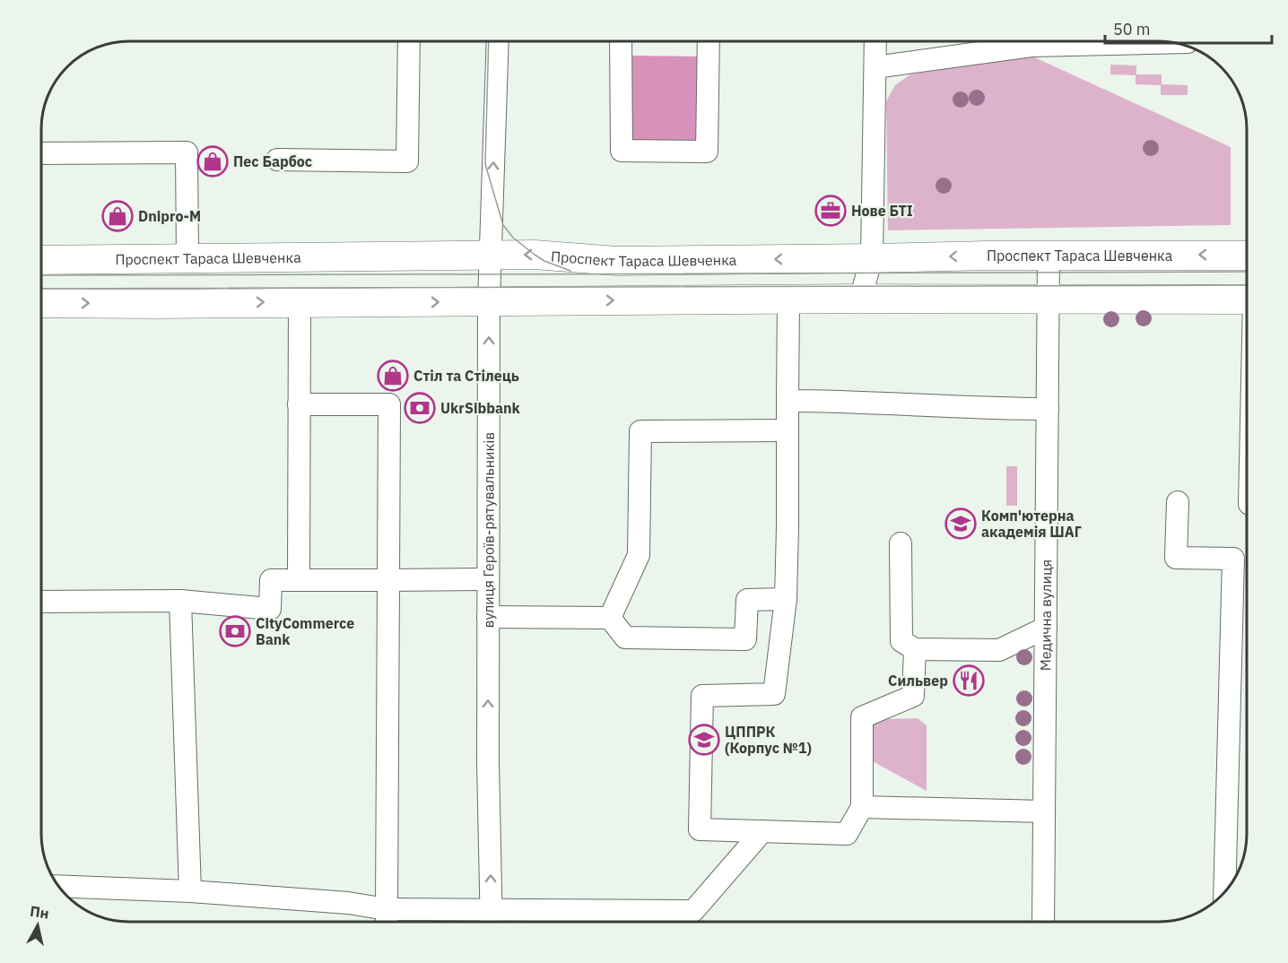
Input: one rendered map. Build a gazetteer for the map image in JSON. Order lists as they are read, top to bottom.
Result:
{
  "streets": {
    "main road": ["Проспект Тараса Шевченка"],
    "street": ["вулиця Героїв-рятувальників", "Медична вулиця"]
  },
  "crossings": [
    ["Проспект Тараса Шевченка", "вулиця Героїв-рятувальників"],
    ["Проспект Тараса Шевченка", "Медична вулиця"]
  ],
  "places": {
    "shop": ["Пес Барбос", "Dnipro-M", "Стіл та Стілець"],
    "office": ["Нове БТІ"],
    "bank": ["UkrSibbank", "CityCommerce Bank"],
    "school or university": ["Комп'ютерна академія ШАГ", "ЦППРК (Корпус №1)"],
    "restaurant": ["Сильвер"]
  },
  "scale_bar": "50 m",
  "north": "top"
}
